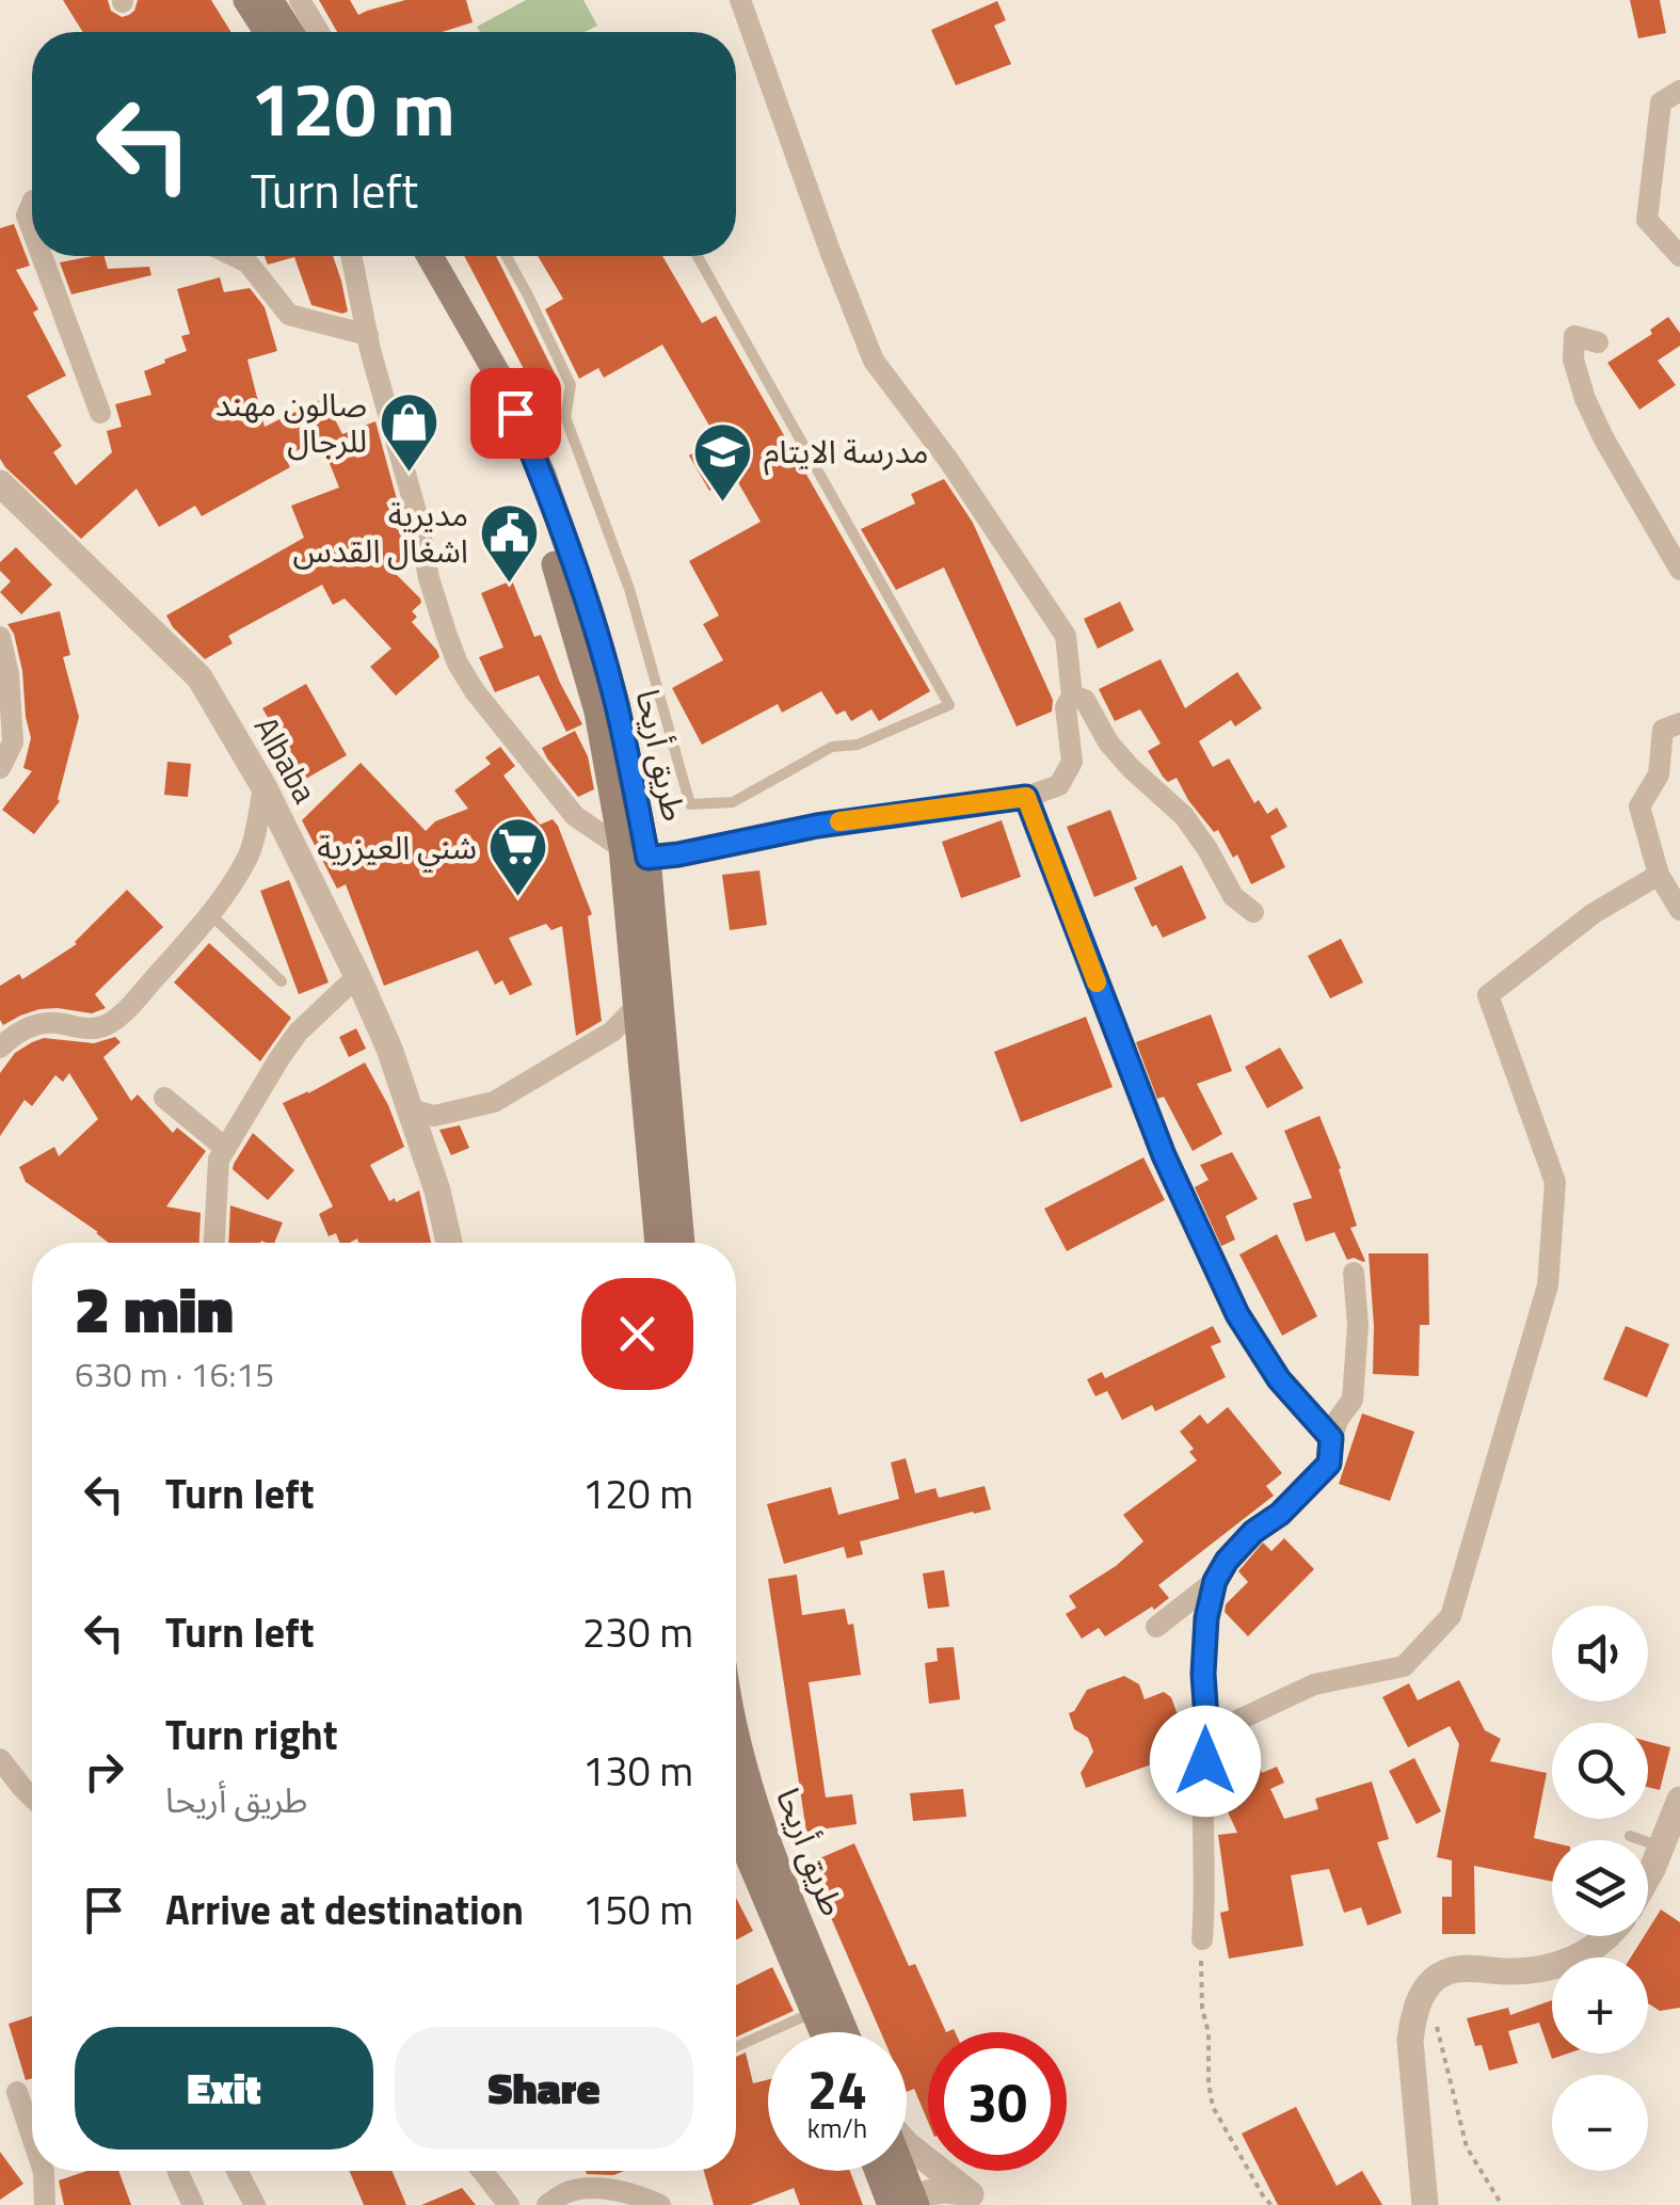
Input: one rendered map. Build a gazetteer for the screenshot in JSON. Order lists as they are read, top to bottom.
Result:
{
  "streets": {
    "main road": ["طريق أريحا"],
    "street": ["Albaba"]
  },
  "places": {
    "shop": ["صالون مهند للرجال"],
    "school or university": ["مدرسة الايتام"],
    "public building": ["مديرية اشغال القدس"],
    "supermarket": ["شني العيزرية"]
  },
  "page": {
    "turn": ["120 m", "Turn left"],
    "heading": ["2 min", "630 m · 16:15"],
    "list": [
      {
        "name": "Turn left",
        "value": "120 m"
      },
      {
        "name": "Turn left",
        "value": "230 m"
      },
      {
        "name": "Turn right",
        "note": "طريق أريحا",
        "value": "130 m"
      },
      {
        "name": "Arrive at destination",
        "value": "150 m"
      }
    ],
    "map_buttons": ["+", "−"],
    "buttons": ["Exit", "Share"],
    "speed": "24 km/h",
    "limit": "30"
  }
}
